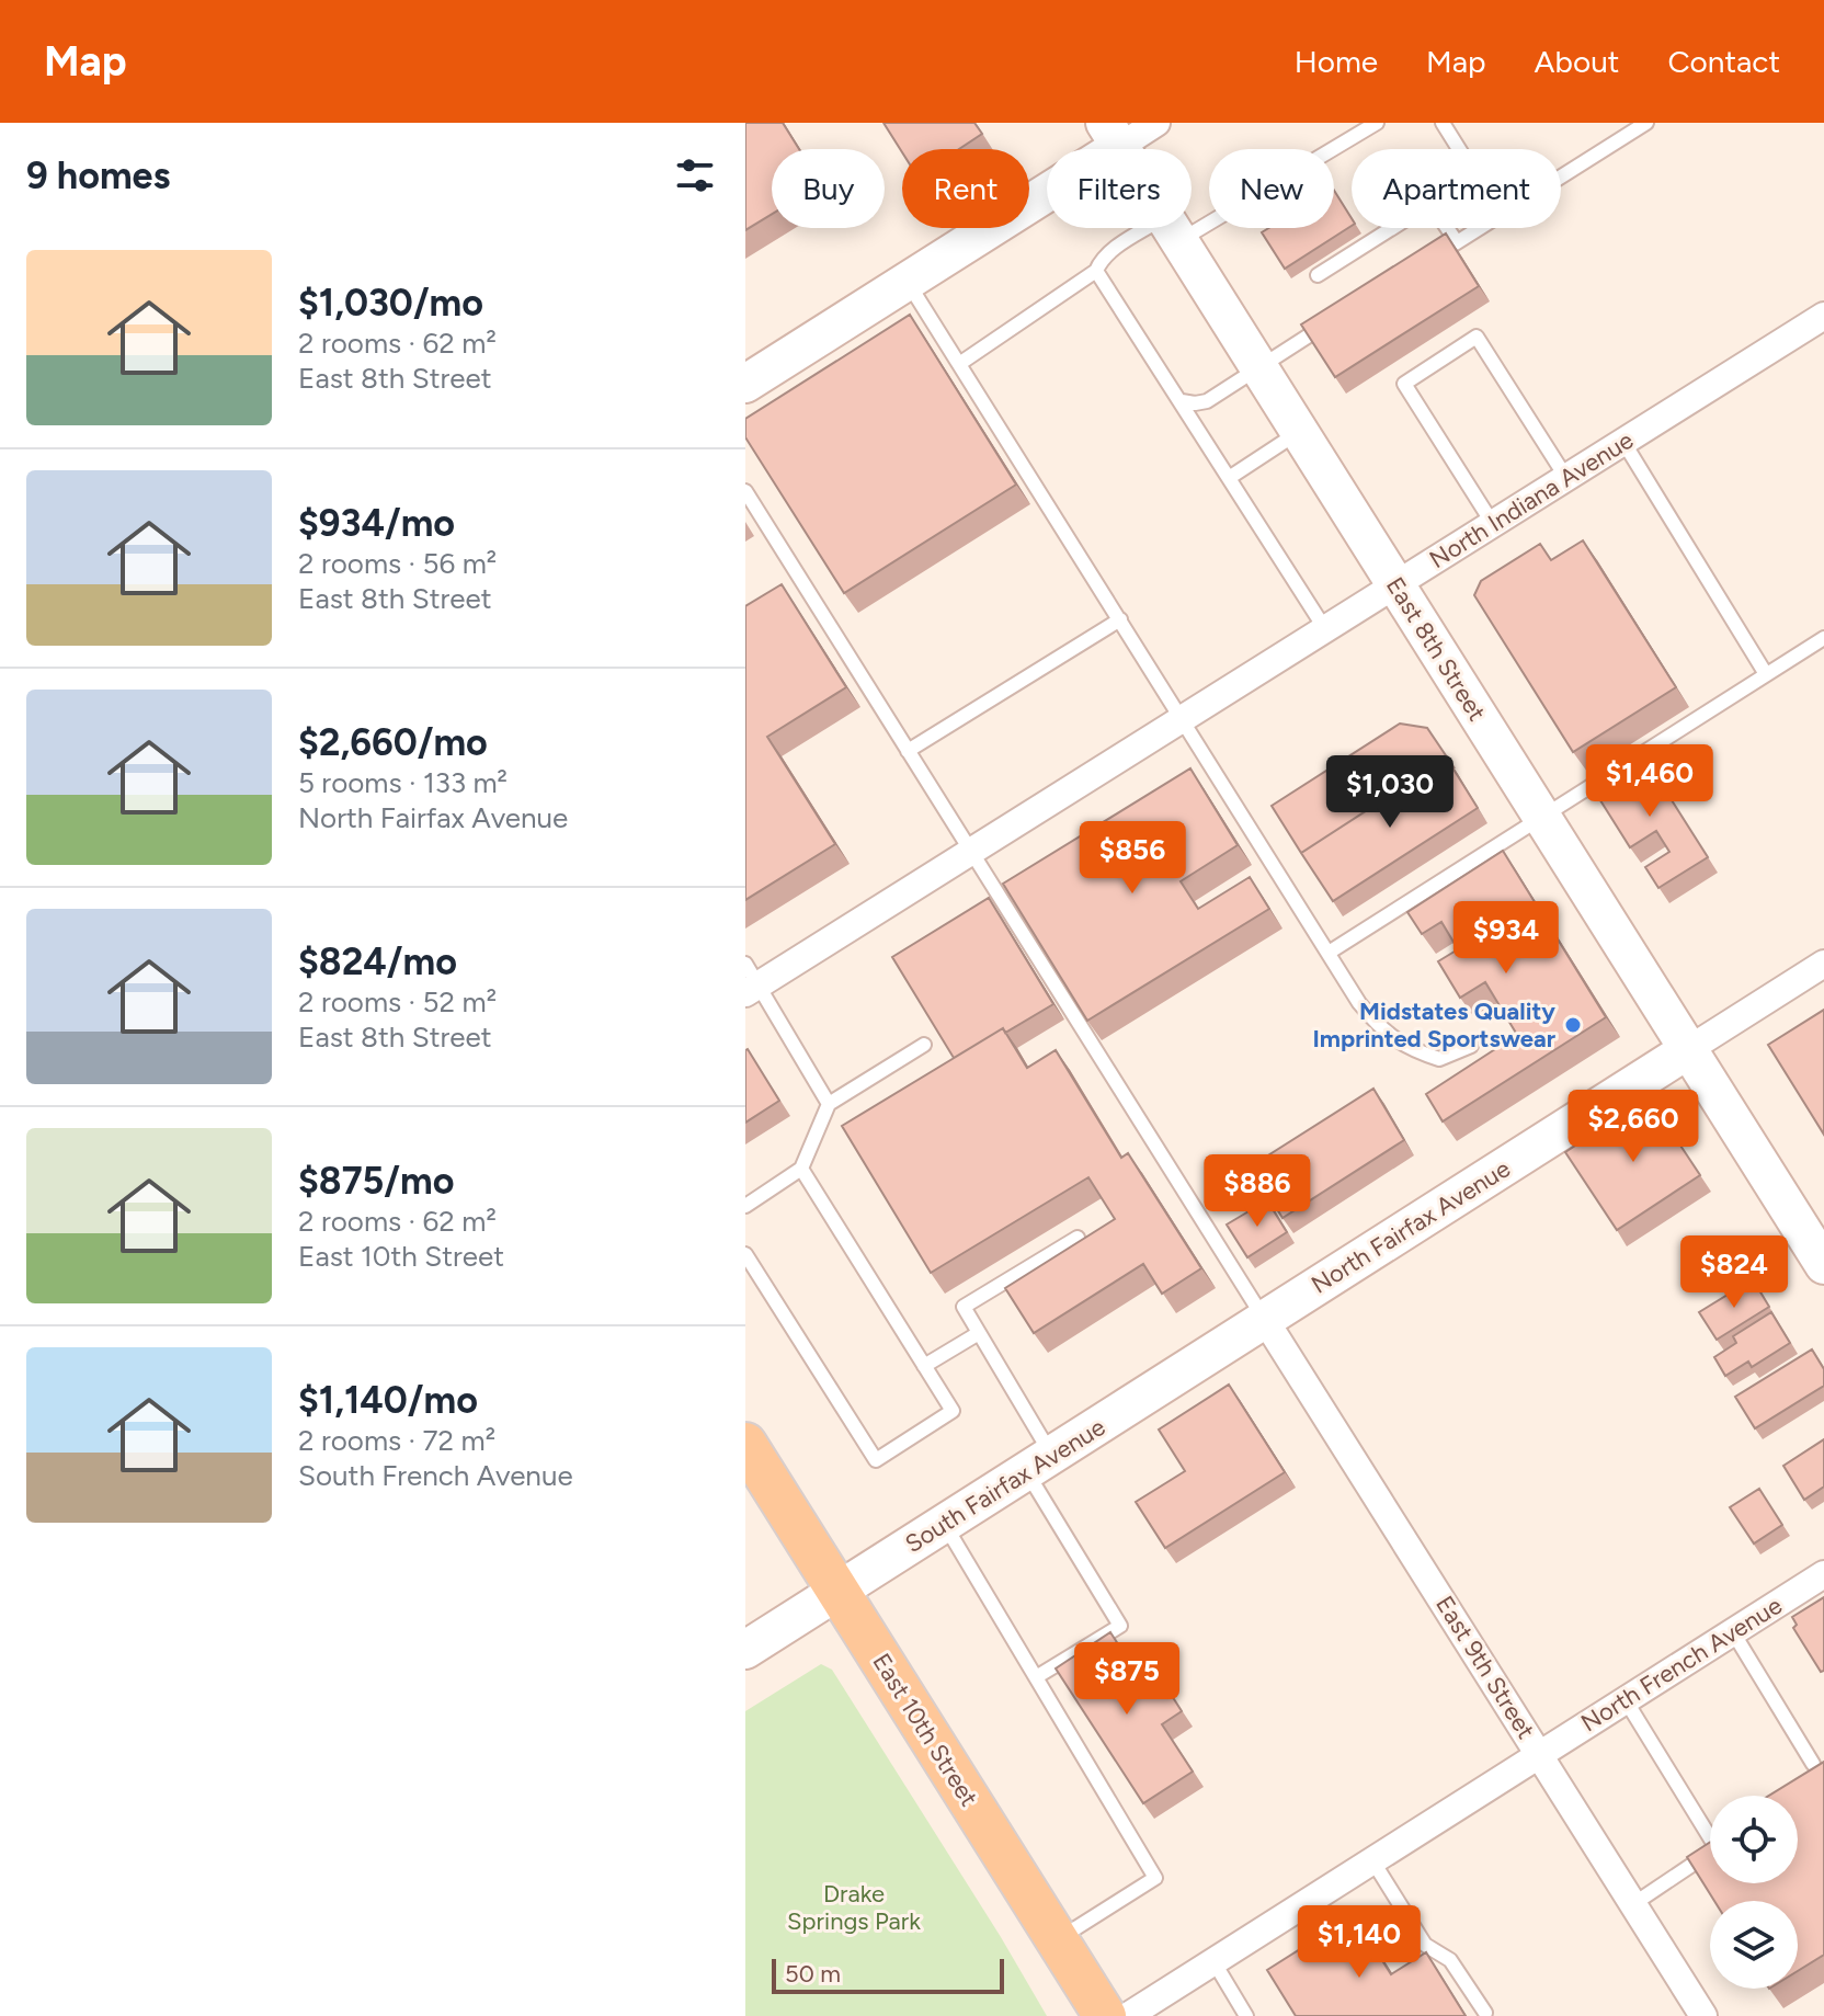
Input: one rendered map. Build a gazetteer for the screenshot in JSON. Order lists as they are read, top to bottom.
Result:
{
  "streets": {
    "main road": ["East 10th Street"],
    "street": [
      "North Indiana Avenue",
      "East 8th Street",
      "North Fairfax Avenue",
      "South Fairfax Avenue",
      "North French Avenue",
      "East 9th Street"
    ]
  },
  "crossings": [
    ["North Indiana Avenue", "East 8th Street"],
    ["East 8th Street", "North Fairfax Avenue"],
    ["North Fairfax Avenue", "South Fairfax Avenue"],
    ["North Fairfax Avenue", "East 9th Street"],
    ["South Fairfax Avenue", "East 9th Street"],
    ["South Fairfax Avenue", "East 10th Street"],
    ["North French Avenue", "East 9th Street"]
  ],
  "parks": ["Drake Springs Park"],
  "places": ["Midstates Quality Imprinted Sportswear"],
  "scale_bar": "50 m",
  "page": {
    "header": "Map",
    "nav": [
      "Home",
      "Map",
      "About",
      "Contact"
    ],
    "heading": "9 homes",
    "chip": [
      "Buy",
      "Rent",
      "Filters",
      "New",
      "Apartment"
    ],
    "list": [
      {
        "name": "$1,030/mo",
        "note": "2 rooms · 62 m² · East 8th Street"
      },
      {
        "name": "$934/mo",
        "note": "2 rooms · 56 m² · East 8th Street"
      },
      {
        "name": "$2,660/mo",
        "note": "5 rooms · 133 m² · North Fairfax Avenue"
      },
      {
        "name": "$824/mo",
        "note": "2 rooms · 52 m² · East 8th Street"
      },
      {
        "name": "$875/mo",
        "note": "2 rooms · 62 m² · East 10th Street"
      },
      {
        "name": "$1,140/mo",
        "note": "2 rooms · 72 m² · South French Avenue"
      }
    ],
    "price": [
      "$1,460",
      "$1,030",
      "$856",
      "$934",
      "$2,660",
      "$886",
      "$824",
      "$875",
      "$1,140"
    ],
    "scale": "50 m"
  }
}
